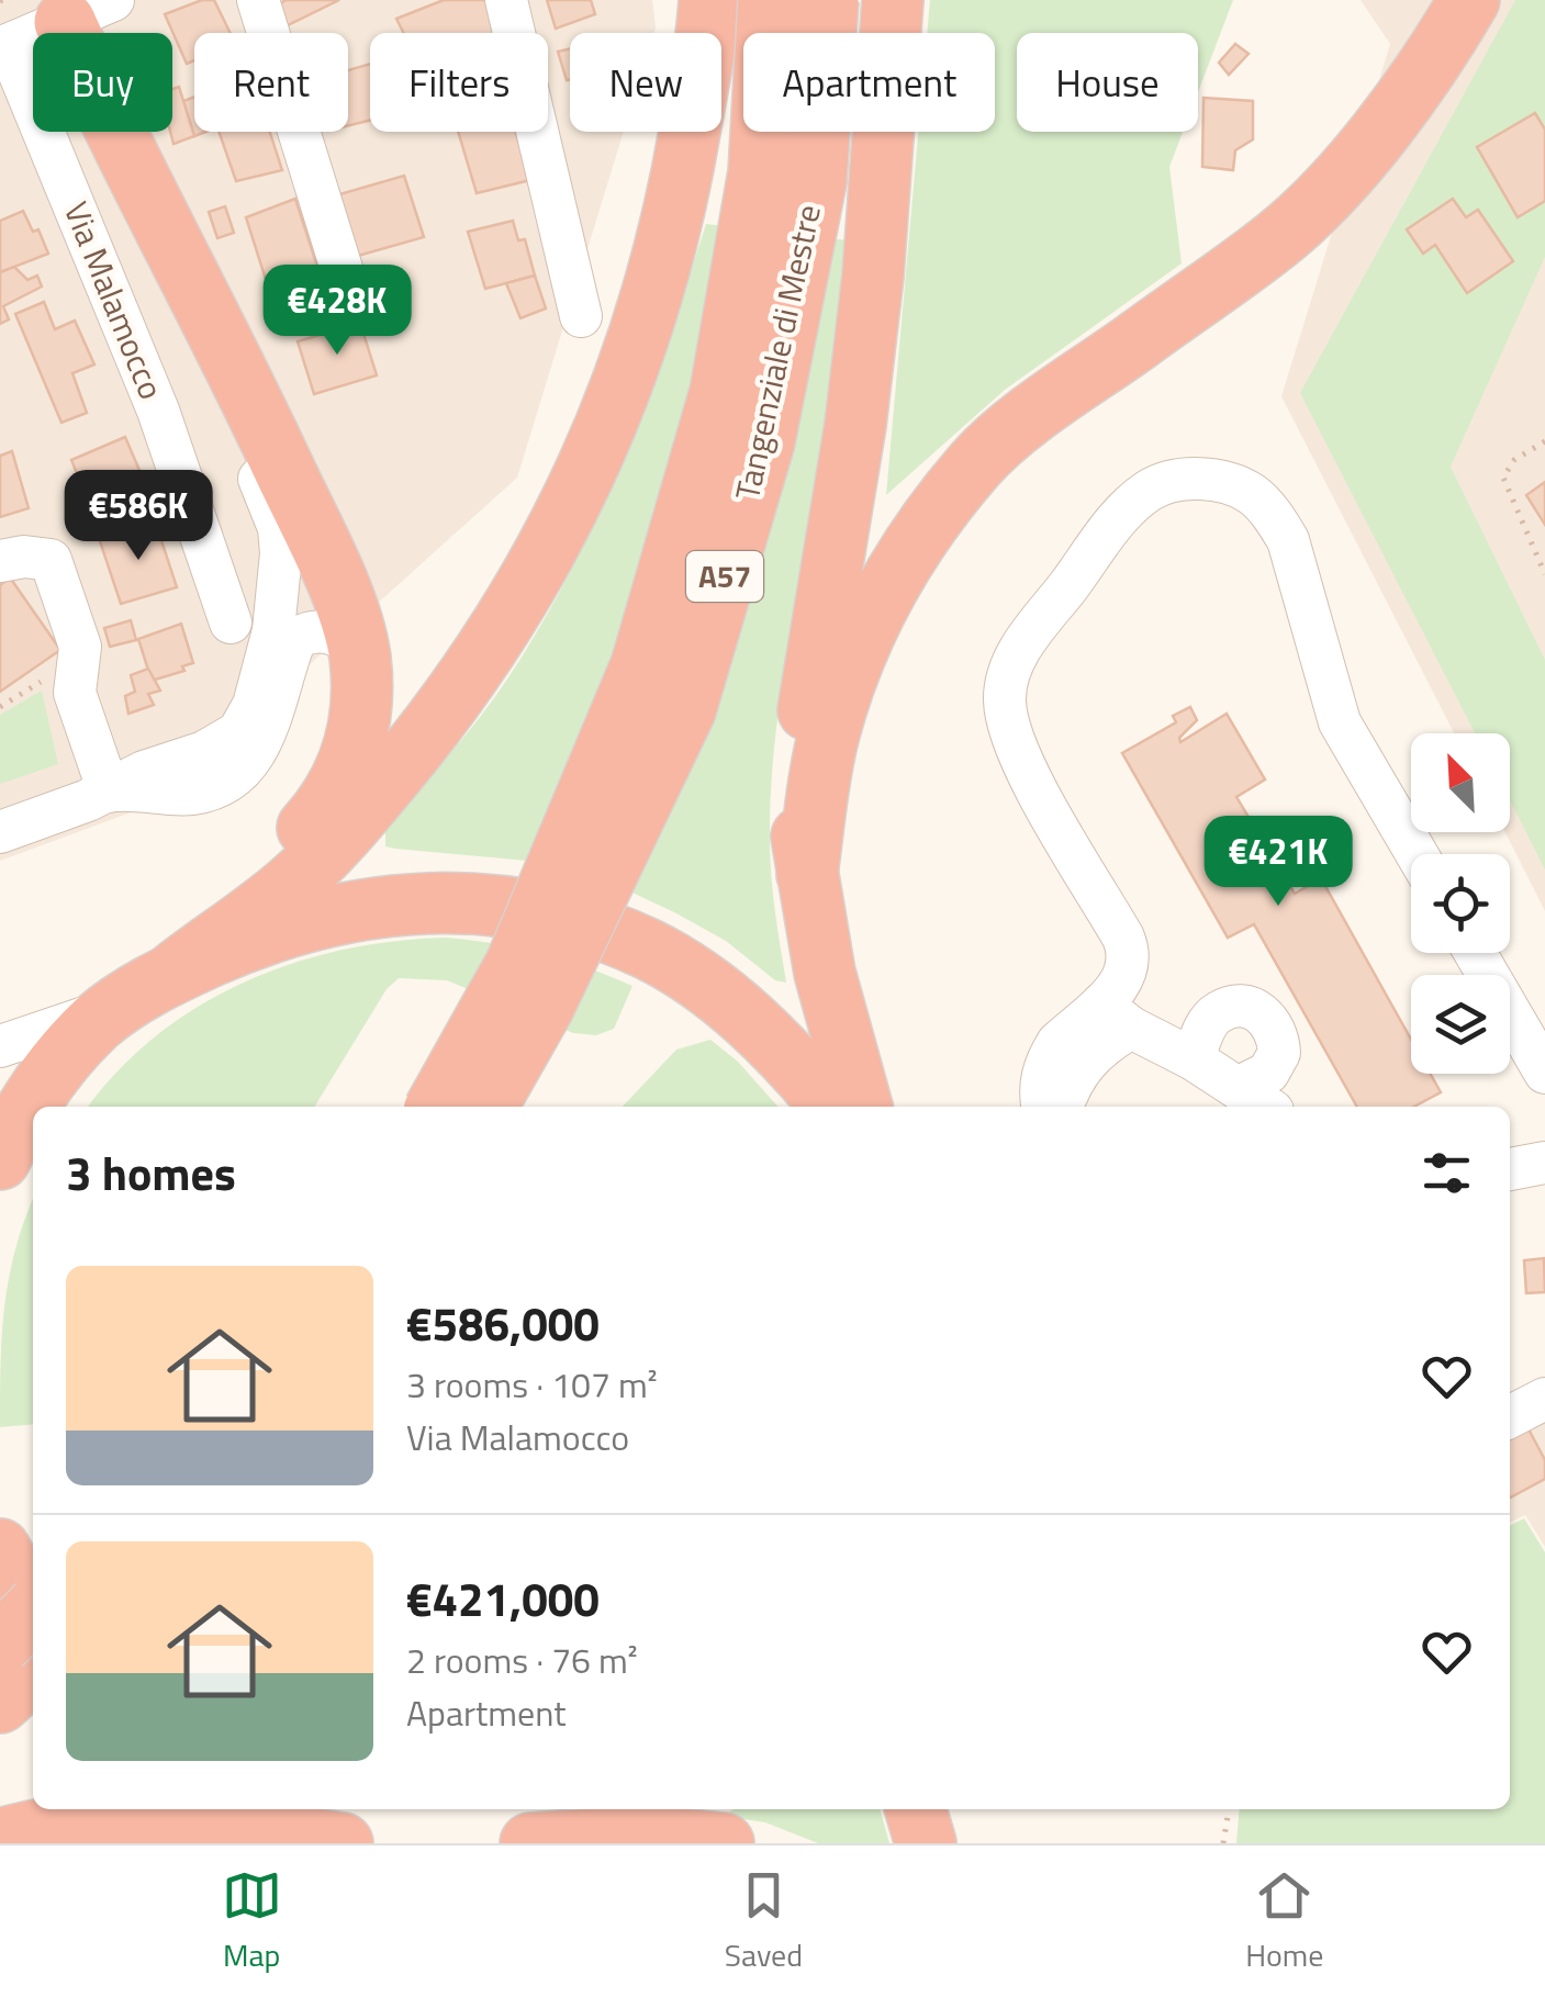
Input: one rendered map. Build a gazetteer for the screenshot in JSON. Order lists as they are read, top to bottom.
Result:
{
  "streets": {
    "highway": ["Tangenziale di Mestre", "A57"],
    "street": ["Via Malamocco"]
  },
  "north": "top left",
  "page": {
    "chip": [
      "Buy",
      "Rent",
      "Filters",
      "New",
      "Apartment",
      "House"
    ],
    "price": ["€428K", "€586K", "€421K"],
    "heading": "3 homes",
    "list": [
      {
        "name": "€586,000",
        "note": "3 rooms · 107 m² · Via Malamocco"
      },
      {
        "name": "€421,000",
        "note": "2 rooms · 76 m² · Apartment"
      }
    ],
    "tabs": ["Map", "Saved", "Home"]
  }
}
